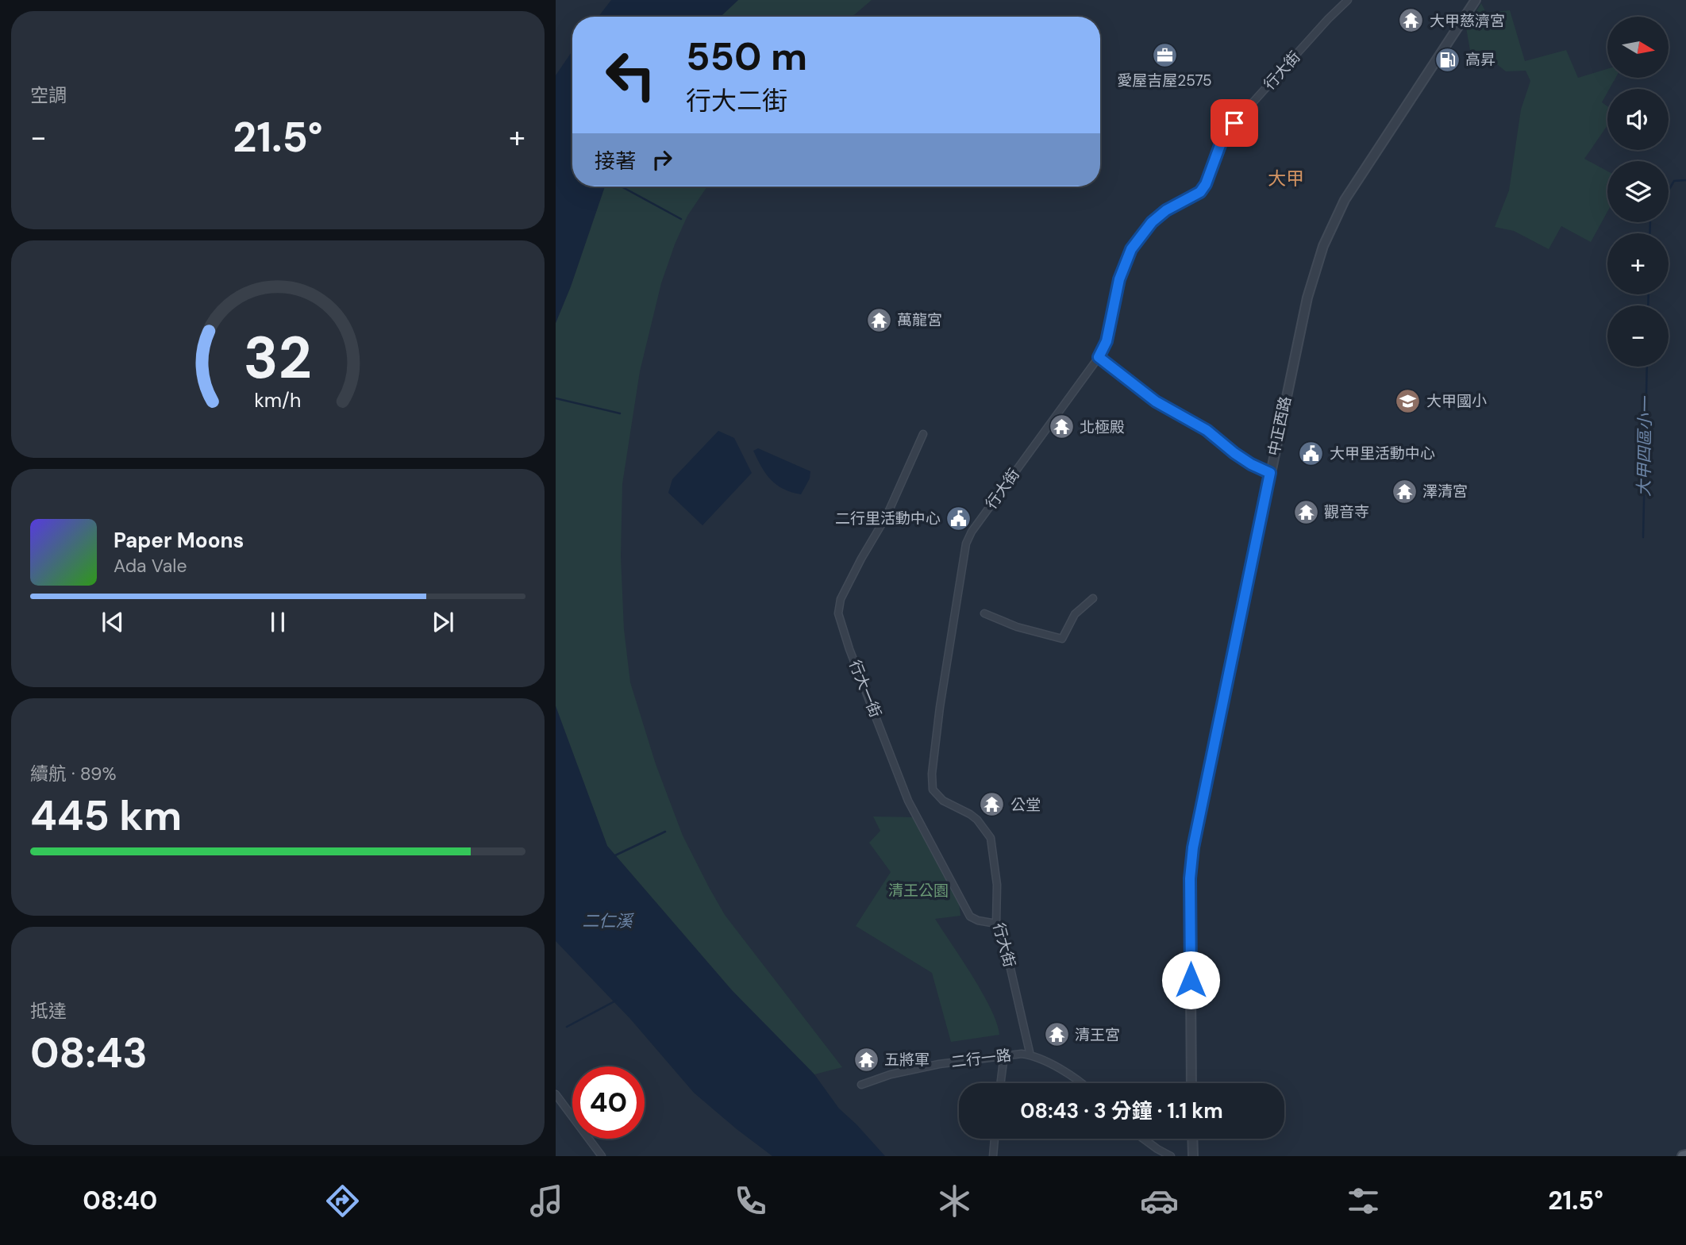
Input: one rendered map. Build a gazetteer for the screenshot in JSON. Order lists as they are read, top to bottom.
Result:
{
  "streets": {
    "street": [
      "行大街",
      "中正西路",
      "行大一街",
      "二行一路"
    ]
  },
  "crossings": [
    ["行大街", "行大一街"],
    ["行大街", "二行一路"]
  ],
  "districts": ["大甲"],
  "water": ["大甲四區小一", "二仁溪"],
  "parks": ["清王公園"],
  "places": {
    "temple": [
      "大甲慈濟宮",
      "萬龍宮",
      "北極殿",
      "澤清宮",
      "觀音寺",
      "公堂",
      "清王宮",
      "五將軍"
    ],
    "office": ["愛屋吉屋2575"],
    "fuel station": ["高昇"],
    "school or university": ["大甲國小"],
    "public building": ["大甲里活動中心", "二行里活動中心"]
  },
  "north": "right",
  "page": {
    "tile": [
      "空調",
      ["續航 · 89%", "445 km"],
      ["抵達", "08:43"]
    ],
    "map_buttons": ["+", "−"],
    "turn": ["550 m", "行大二街"],
    "heat": ["−", "21.5°", "+"],
    "then": "接著",
    "song": ["Paper Moons", "Ada Vale"],
    "limit": "40",
    "trip": "08:43 · 3 分鐘 · 1.1 km",
    "tabs": ["08:40", "21.5°"],
    "gauge": ["32", "km/h"]
  }
}
